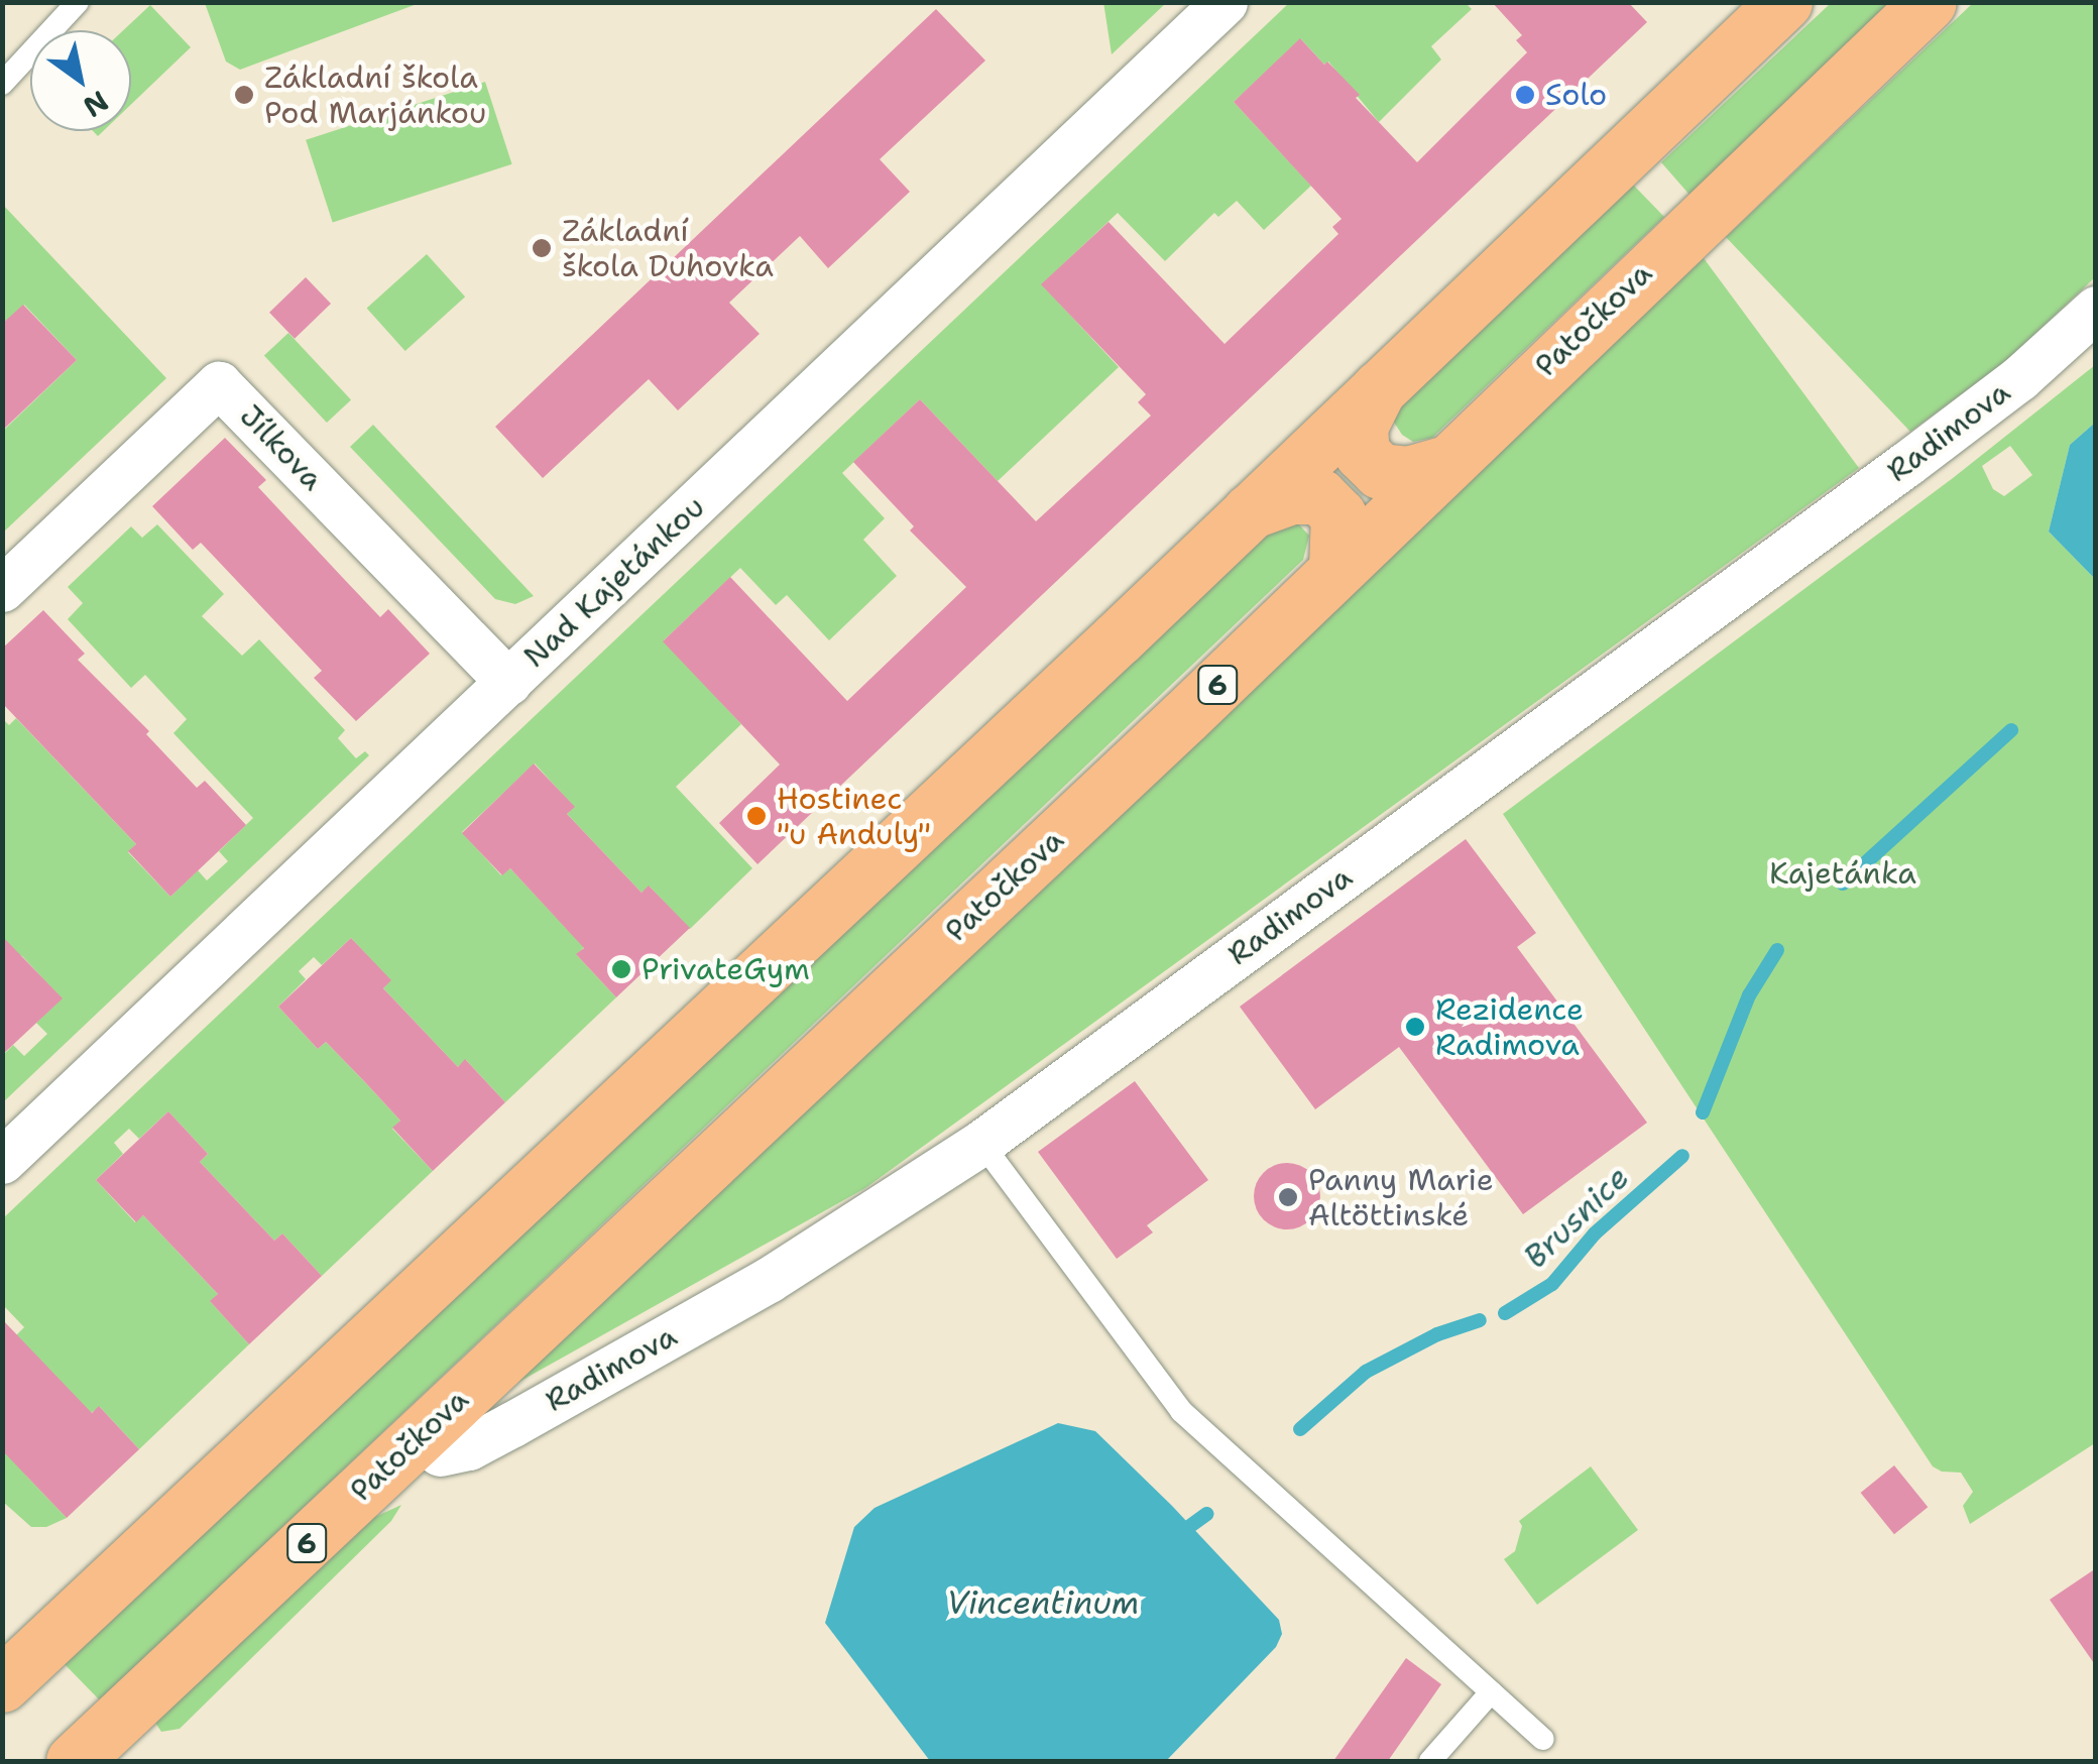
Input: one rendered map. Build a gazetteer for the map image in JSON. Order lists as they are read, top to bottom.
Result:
{
  "streets": {
    "main road": ["Patočkova", "6"],
    "street": ["Radimova", "Jílkova", "Nad Kajetánkou"]
  },
  "crossings": [
    ["Jílkova", "Nad Kajetánkou"]
  ],
  "water": ["Brusnice", "Vincentinum"],
  "parks": ["Kajetánka"],
  "places": [
    "Základní škola Pod Marjánkou",
    "Solo",
    "Základní škola Duhovka",
    "Hostinec \"u Anduly\"",
    "PrivateGym",
    "Rezidence Radimova",
    "Panny Marie Altöttinské"
  ],
  "north": "bottom right"
}
